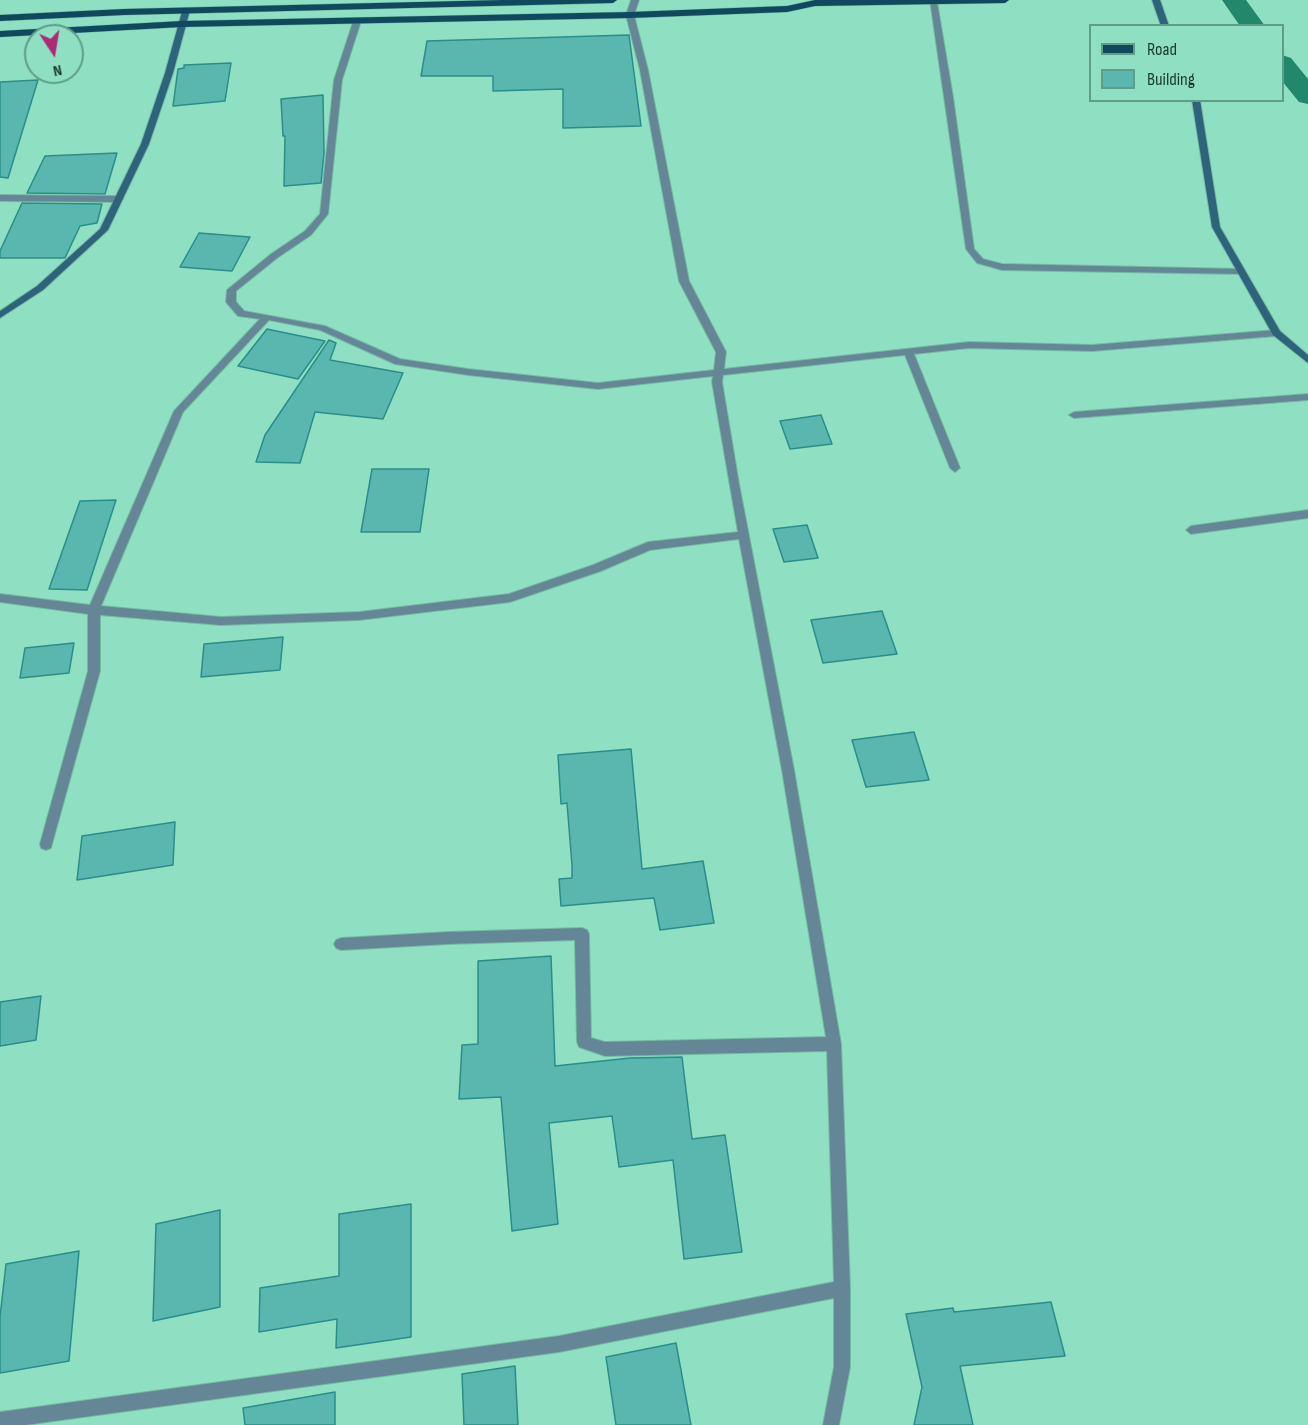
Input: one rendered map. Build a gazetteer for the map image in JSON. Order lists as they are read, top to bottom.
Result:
{
  "legend": ["Road", "Building"],
  "north": "bottom"
}
